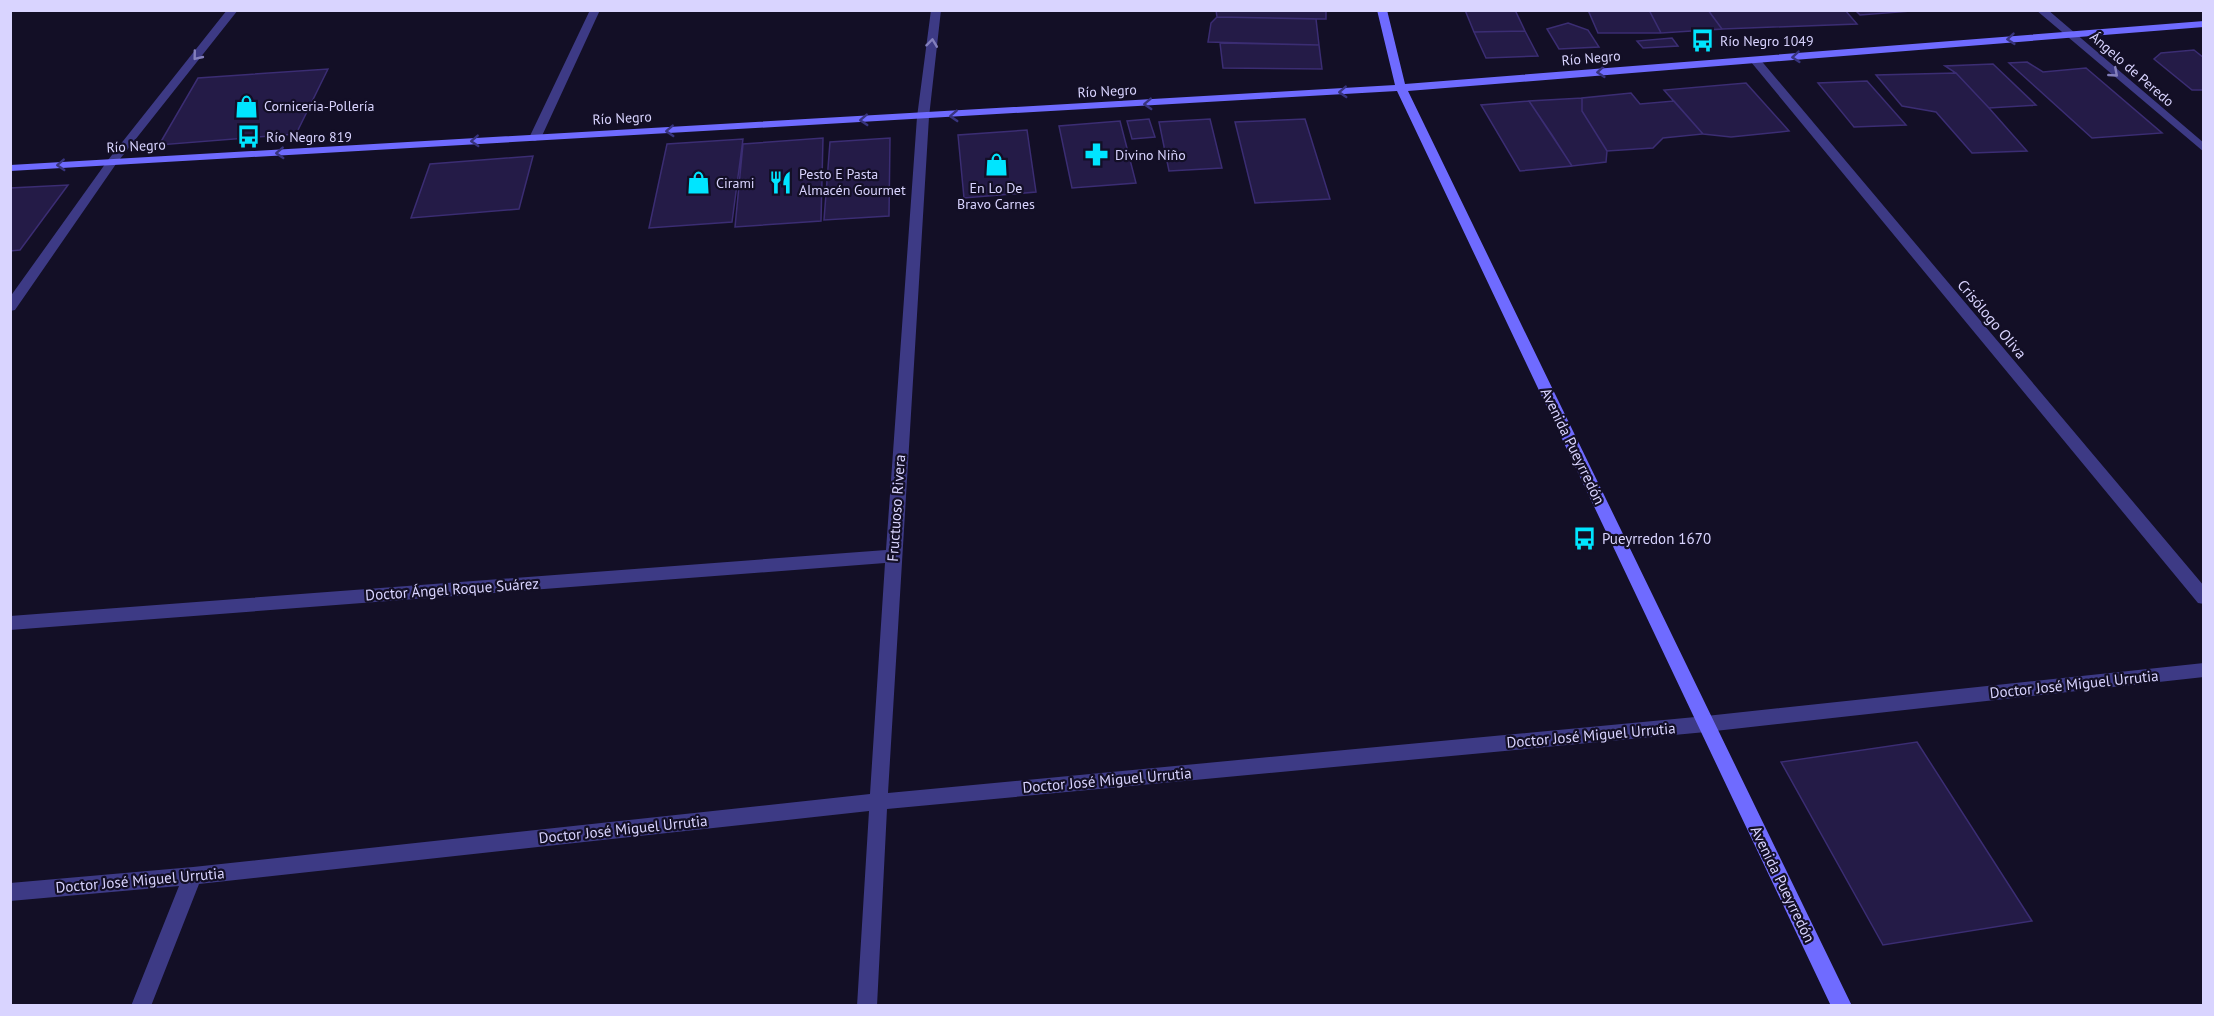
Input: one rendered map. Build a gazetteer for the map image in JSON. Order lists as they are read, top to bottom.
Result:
{
  "streets": {
    "street": [
      "Río Negro",
      "Ángelo de Peredo",
      "Crisólogo Oliva",
      "Avenida Pueyrredón",
      "Fructuoso Rivera",
      "Doctor Ángel Roque Suárez",
      "Doctor José Miguel Urrutia"
    ]
  },
  "crossings": [
    ["Río Negro", "Ángelo de Peredo"],
    ["Río Negro", "Crisólogo Oliva"],
    ["Río Negro", "Avenida Pueyrredón"],
    ["Río Negro", "Fructuoso Rivera"],
    ["Avenida Pueyrredón", "Doctor José Miguel Urrutia"],
    ["Fructuoso Rivera", "Doctor Ángel Roque Suárez"],
    ["Fructuoso Rivera", "Doctor José Miguel Urrutia"]
  ],
  "one_way": ["Río Negro", "Ángelo de Peredo"],
  "places": {
    "bus stop": ["Río Negro 1049", "Río Negro 819", "Pueyrredon 1670"],
    "shop": ["Corniceria-Pollería", "En Lo De Bravo Carnes", "Cirami"],
    "pharmacy": ["Divino Niño"],
    "restaurant": ["Pesto E Pasta Almacén Gourmet"]
  }
}
